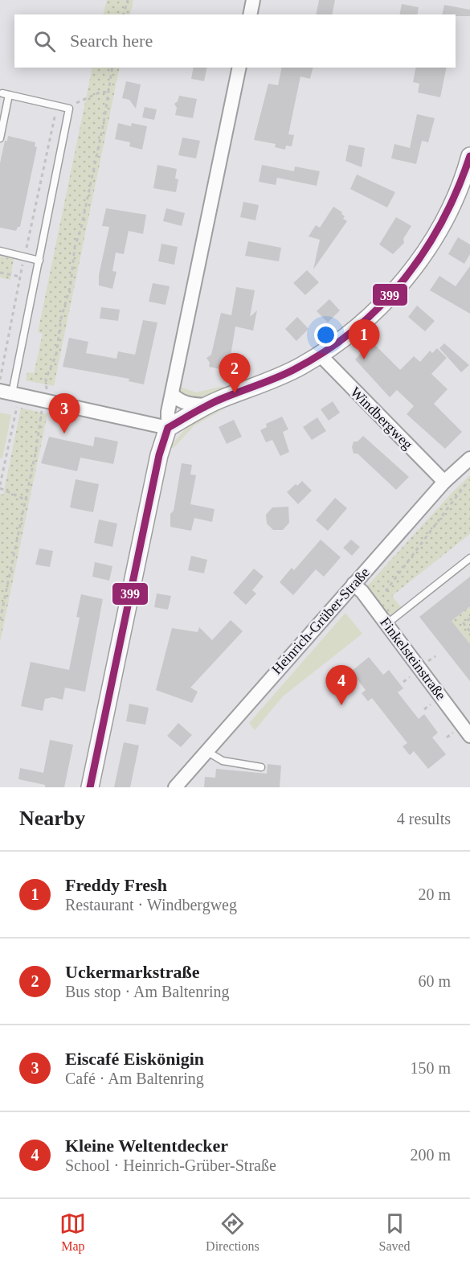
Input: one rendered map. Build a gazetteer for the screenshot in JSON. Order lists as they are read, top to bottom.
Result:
{
  "streets": {
    "street": ["Windbergweg", "Heinrich-Grüber-Straße", "Finkelsteinstraße"]
  },
  "crossings": [
    ["Windbergweg", "Heinrich-Grüber-Straße"],
    ["Heinrich-Grüber-Straße", "Finkelsteinstraße"]
  ],
  "lines": ["transit line 399"],
  "page": {
    "search": "Search here",
    "pins": [
      "1",
      "2",
      "3",
      "4"
    ],
    "heading": ["Nearby", "4 results"],
    "list": [
      {
        "mark": "1",
        "name": "Freddy Fresh",
        "note": "Restaurant · Windbergweg",
        "value": "20 m"
      },
      {
        "mark": "2",
        "name": "Uckermarkstraße",
        "note": "Bus stop · Am Baltenring",
        "value": "60 m"
      },
      {
        "mark": "3",
        "name": "Eiscafé Eiskönigin",
        "note": "Café · Am Baltenring",
        "value": "150 m"
      },
      {
        "mark": "4",
        "name": "Kleine Weltentdecker",
        "note": "School · Heinrich-Grüber-Straße",
        "value": "200 m"
      }
    ],
    "nav": ["Map", "Directions", "Saved"]
  }
}
